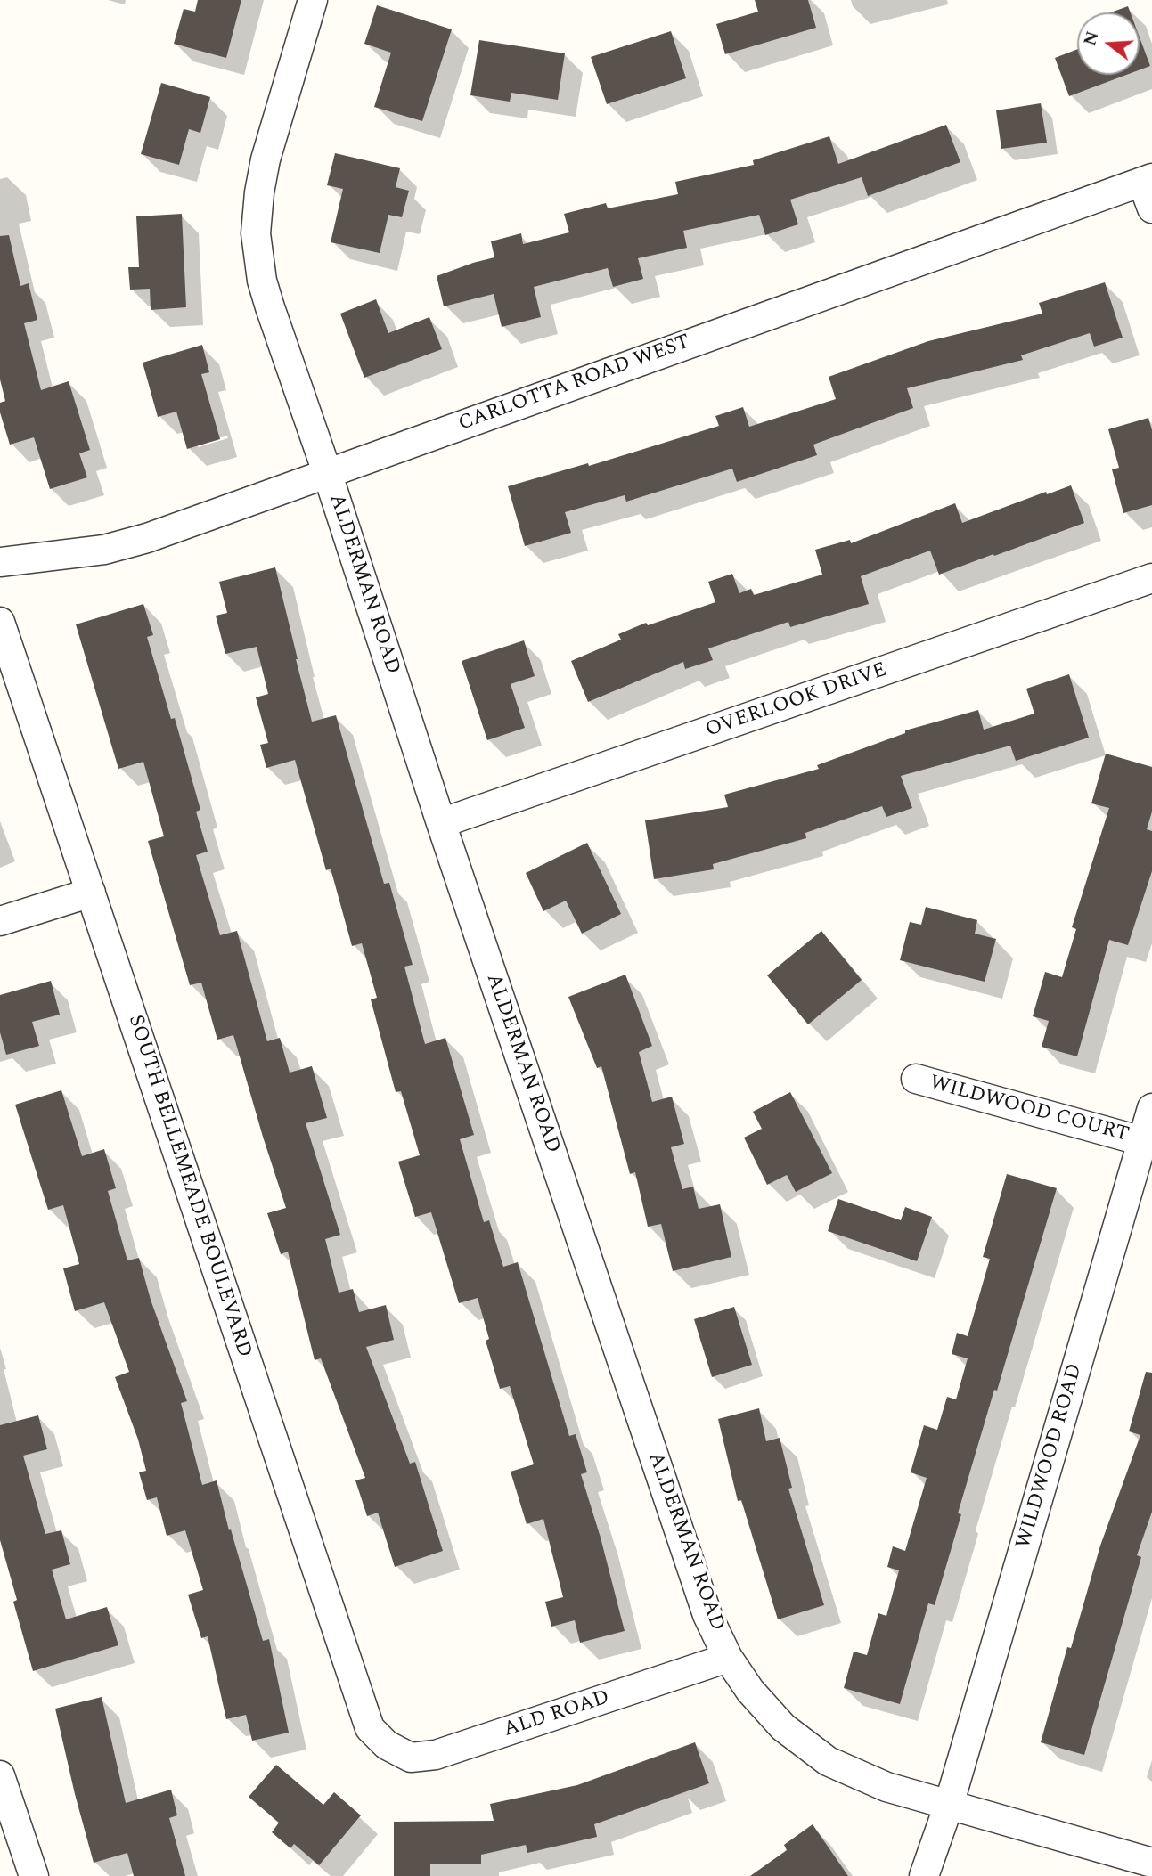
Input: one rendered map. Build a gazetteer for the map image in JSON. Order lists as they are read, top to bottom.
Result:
{
  "streets": {
    "street": [
      "CARLOTTA ROAD WEST",
      "ALDERMAN ROAD",
      "OVERLOOK DRIVE",
      "WILDWOOD COURT",
      "SOUTH BELLEMEADE BOULEVARD",
      "WILDWOOD ROAD",
      "ALD ROAD"
    ]
  },
  "crossings": [
    ["CARLOTTA ROAD WEST", "ALDERMAN ROAD"],
    ["ALDERMAN ROAD", "OVERLOOK DRIVE"],
    ["ALDERMAN ROAD", "WILDWOOD ROAD"],
    ["ALDERMAN ROAD", "ALD ROAD"],
    ["WILDWOOD COURT", "WILDWOOD ROAD"],
    ["SOUTH BELLEMEADE BOULEVARD", "ALD ROAD"]
  ],
  "north": "left"
}
